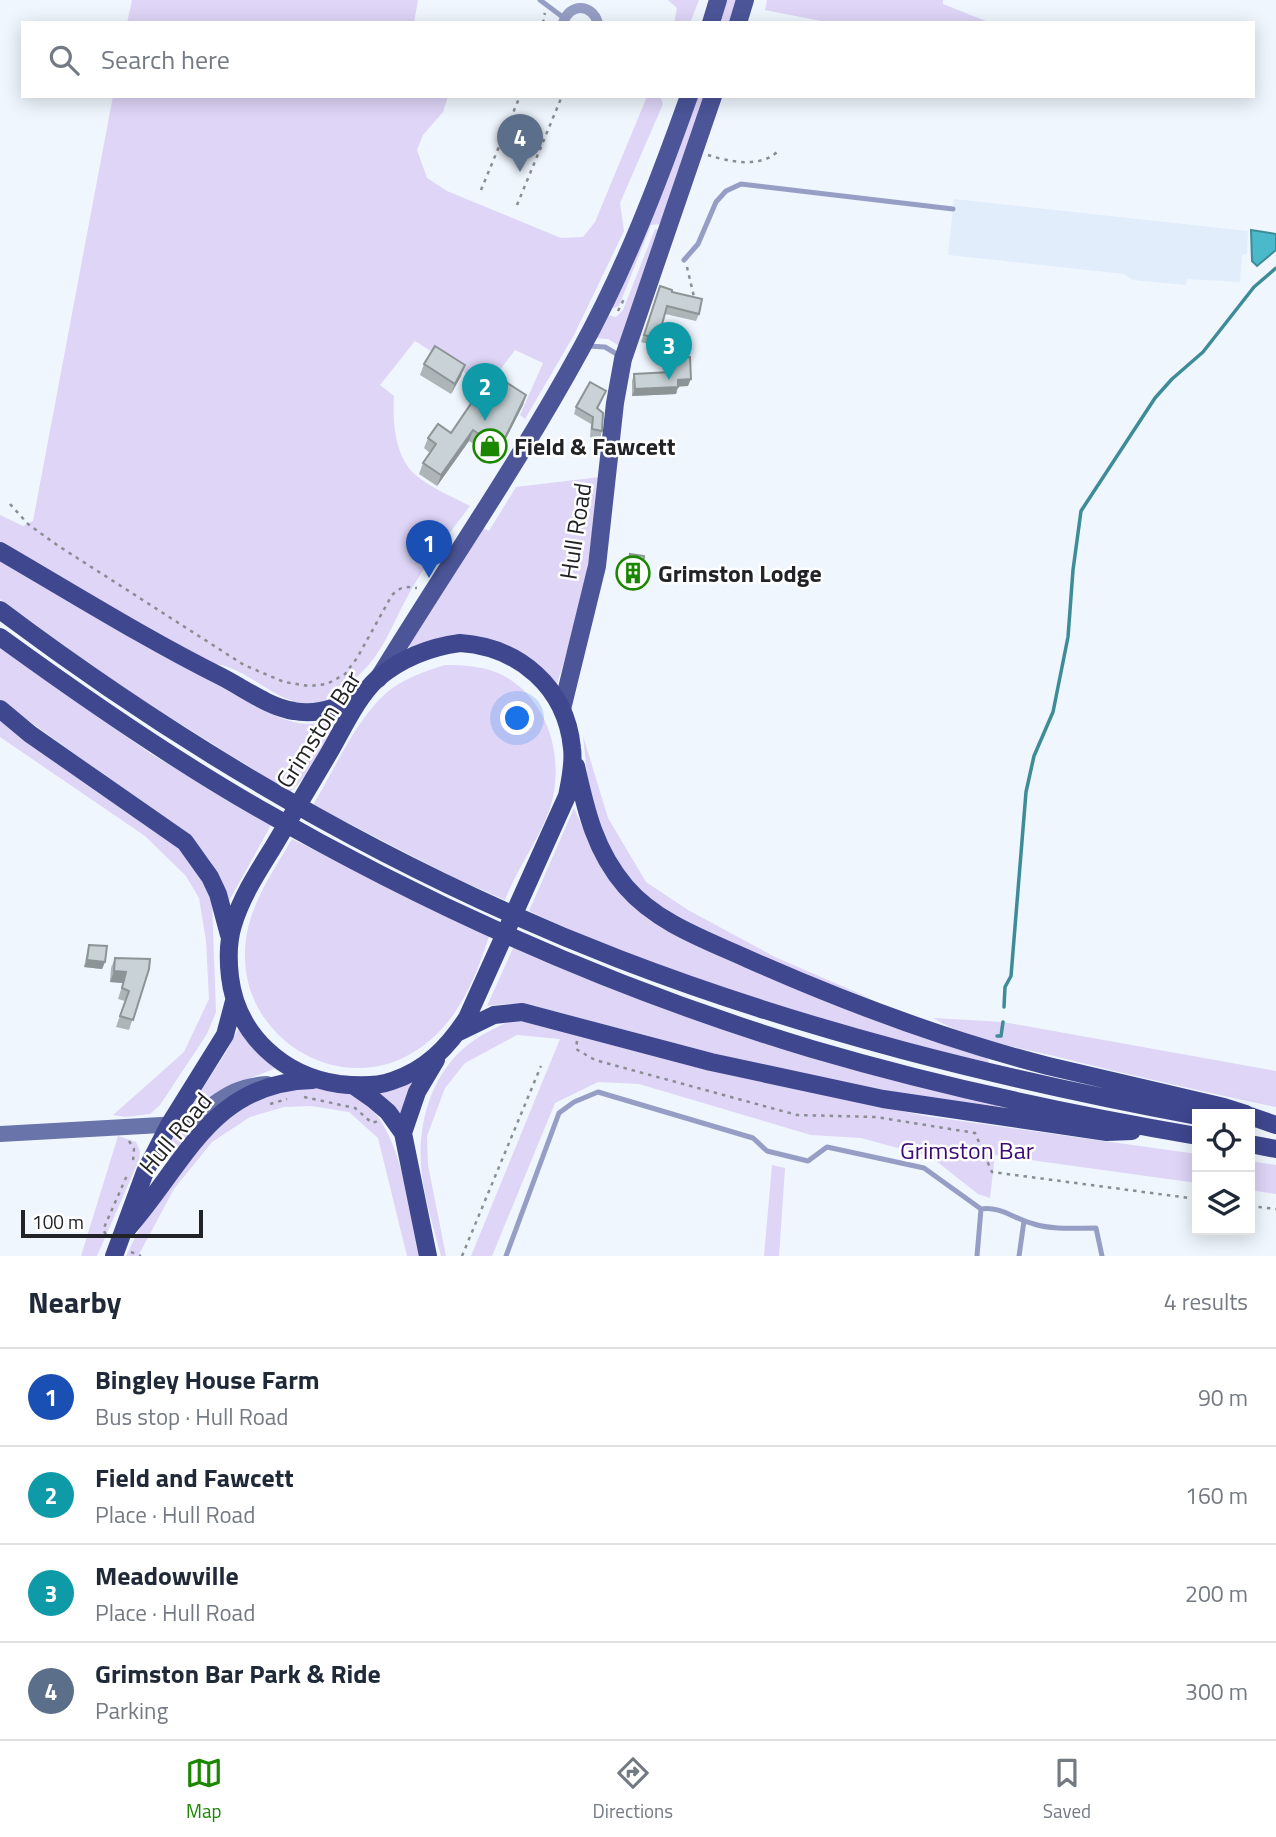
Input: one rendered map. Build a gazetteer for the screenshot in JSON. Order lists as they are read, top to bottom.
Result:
{
  "streets": {
    "highway": ["Hull Road", "Grimston Bar"]
  },
  "crossings": [
    ["Hull Road", "Grimston Bar"]
  ],
  "parks": ["Grimston Bar"],
  "places": {
    "shop": ["Field & Fawcett"],
    "building": ["Grimston Lodge"]
  },
  "scale_bar": "100 m",
  "page": {
    "search": "Search here",
    "pins": [
      "4",
      "3",
      "2",
      "1"
    ],
    "scale": "100 m",
    "heading": ["Nearby", "4 results"],
    "list": [
      {
        "mark": "1",
        "name": "Bingley House Farm",
        "note": "Bus stop · Hull Road",
        "value": "90 m"
      },
      {
        "mark": "2",
        "name": "Field and Fawcett",
        "note": "Place · Hull Road",
        "value": "160 m"
      },
      {
        "mark": "3",
        "name": "Meadowville",
        "note": "Place · Hull Road",
        "value": "200 m"
      },
      {
        "mark": "4",
        "name": "Grimston Bar Park & Ride",
        "note": "Parking",
        "value": "300 m"
      }
    ],
    "nav": ["Map", "Directions", "Saved"]
  }
}
